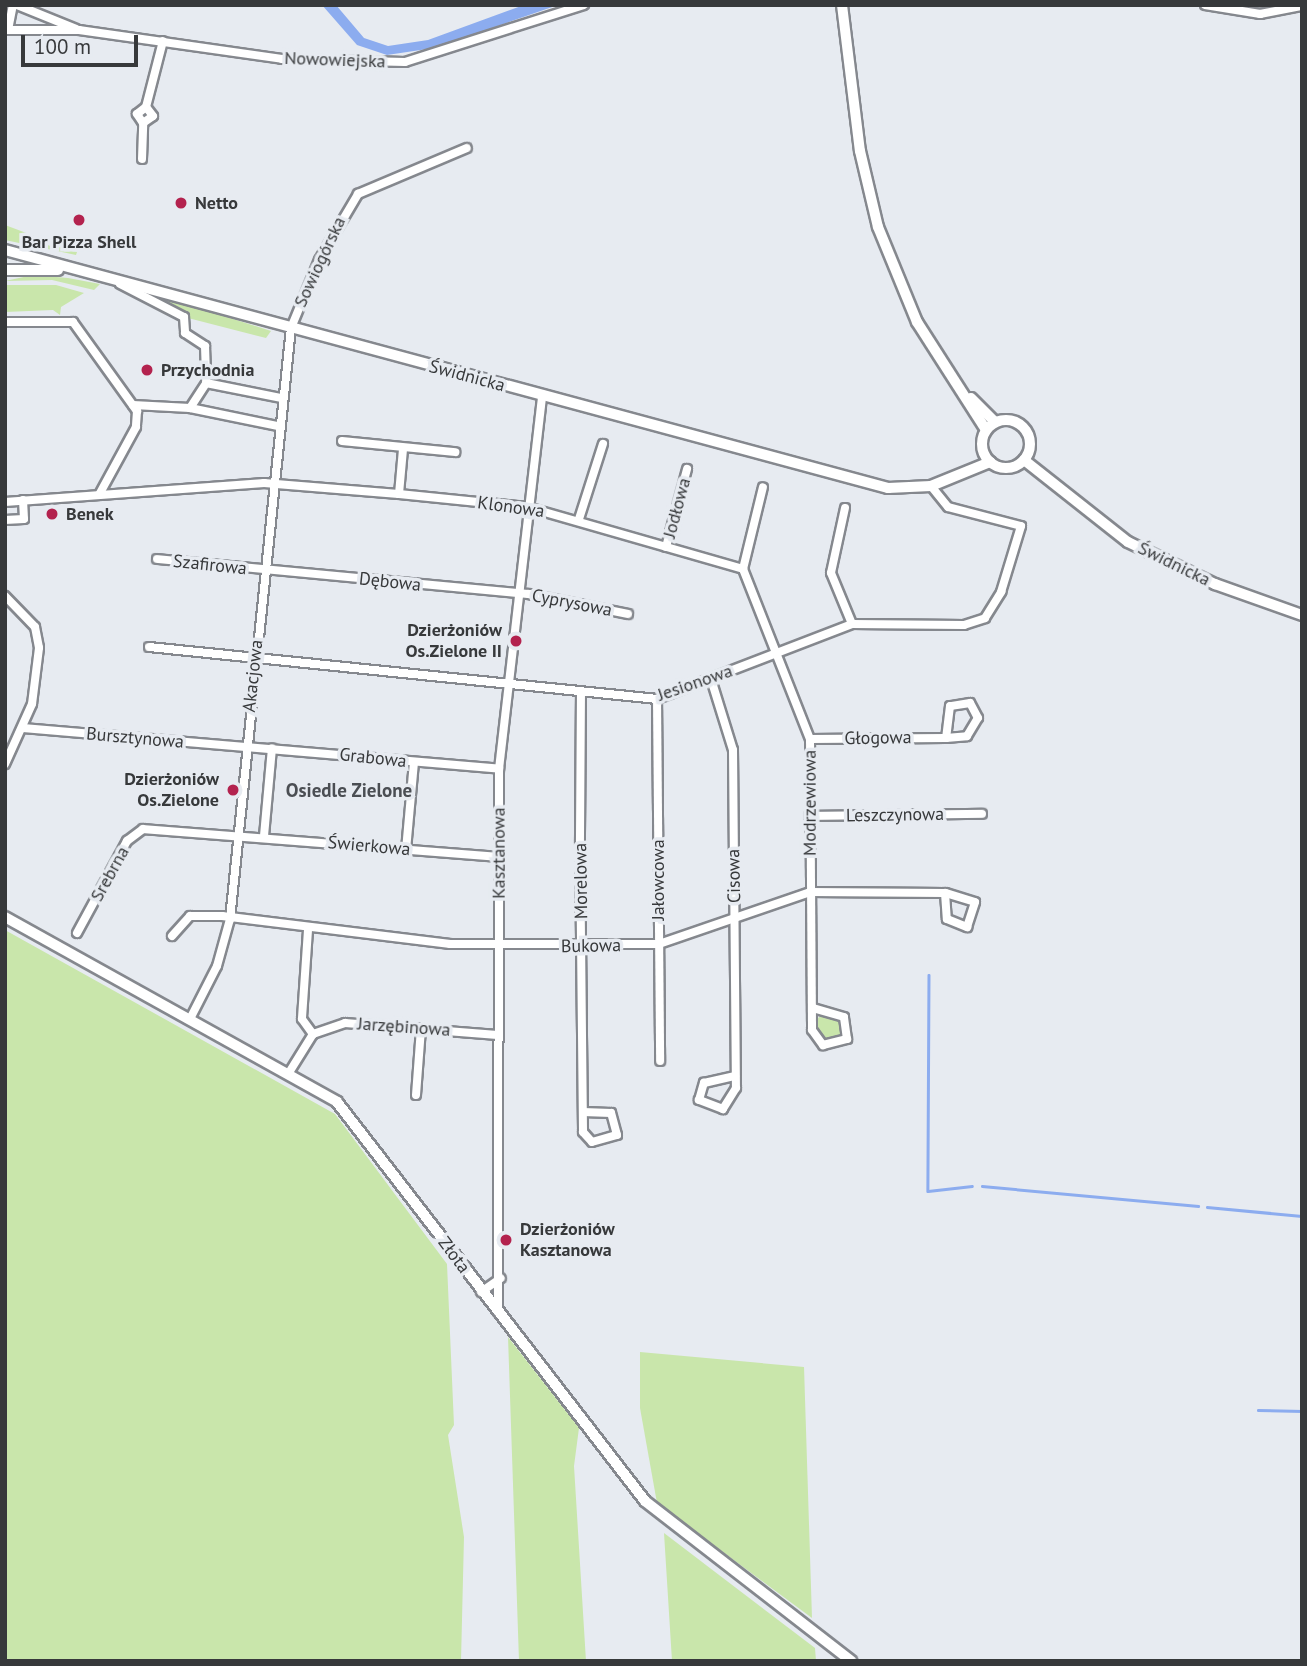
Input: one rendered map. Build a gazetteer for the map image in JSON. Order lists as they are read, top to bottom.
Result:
{
  "streets": {
    "street": [
      "Nowowiejska",
      "Sowiogórska",
      "Świdnicka",
      "Klonowa",
      "Jodłowa",
      "Szafirowa",
      "Dębowa",
      "Cyprysowa",
      "Akacjowa",
      "Jesionowa",
      "Bursztynowa",
      "Głogowa",
      "Grabowa",
      "Modrzewiowa",
      "Leszczynowa",
      "Świerkowa",
      "Kasztanowa",
      "Srebrna",
      "Cisowa",
      "Jałowcowa",
      "Morelowa",
      "Bukowa",
      "Jarzębinowa",
      "Złota"
    ]
  },
  "crossings": [
    ["Sowiogórska", "Świdnicka"],
    ["Sowiogórska", "Akacjowa"],
    ["Świdnicka", "Akacjowa"],
    ["Świdnicka", "Jesionowa"],
    ["Świdnicka", "Kasztanowa"],
    ["Klonowa", "Jodłowa"],
    ["Klonowa", "Akacjowa"],
    ["Klonowa", "Modrzewiowa"],
    ["Klonowa", "Kasztanowa"],
    ["Szafirowa", "Dębowa"],
    ["Szafirowa", "Akacjowa"],
    ["Dębowa", "Cyprysowa"],
    ["Dębowa", "Akacjowa"],
    ["Dębowa", "Kasztanowa"],
    ["Cyprysowa", "Kasztanowa"],
    ["Akacjowa", "Jesionowa"],
    ["Akacjowa", "Bursztynowa"],
    ["Akacjowa", "Grabowa"],
    ["Akacjowa", "Świerkowa"],
    ["Akacjowa", "Srebrna"],
    ["Akacjowa", "Bukowa"],
    ["Akacjowa", "Złota"],
    ["Jesionowa", "Modrzewiowa"],
    ["Jesionowa", "Kasztanowa"],
    ["Jesionowa", "Cisowa"],
    ["Jesionowa", "Jałowcowa"],
    ["Jesionowa", "Morelowa"],
    ["Bursztynowa", "Grabowa"],
    ["Głogowa", "Modrzewiowa"],
    ["Grabowa", "Kasztanowa"],
    ["Modrzewiowa", "Leszczynowa"],
    ["Modrzewiowa", "Bukowa"],
    ["Świerkowa", "Kasztanowa"],
    ["Świerkowa", "Srebrna"],
    ["Kasztanowa", "Bukowa"],
    ["Kasztanowa", "Jarzębinowa"],
    ["Kasztanowa", "Złota"],
    ["Cisowa", "Bukowa"],
    ["Jałowcowa", "Bukowa"],
    ["Morelowa", "Bukowa"]
  ],
  "districts": ["Osiedle Zielone"],
  "places": [
    "Netto",
    "Bar Pizza Shell",
    "Przychodnia",
    "Benek",
    "Dzierżoniów Os.Zielone II",
    "Dzierżoniów Os.Zielone",
    "Dzierżoniów Kasztanowa"
  ],
  "scale_bar": "100 m"
}
